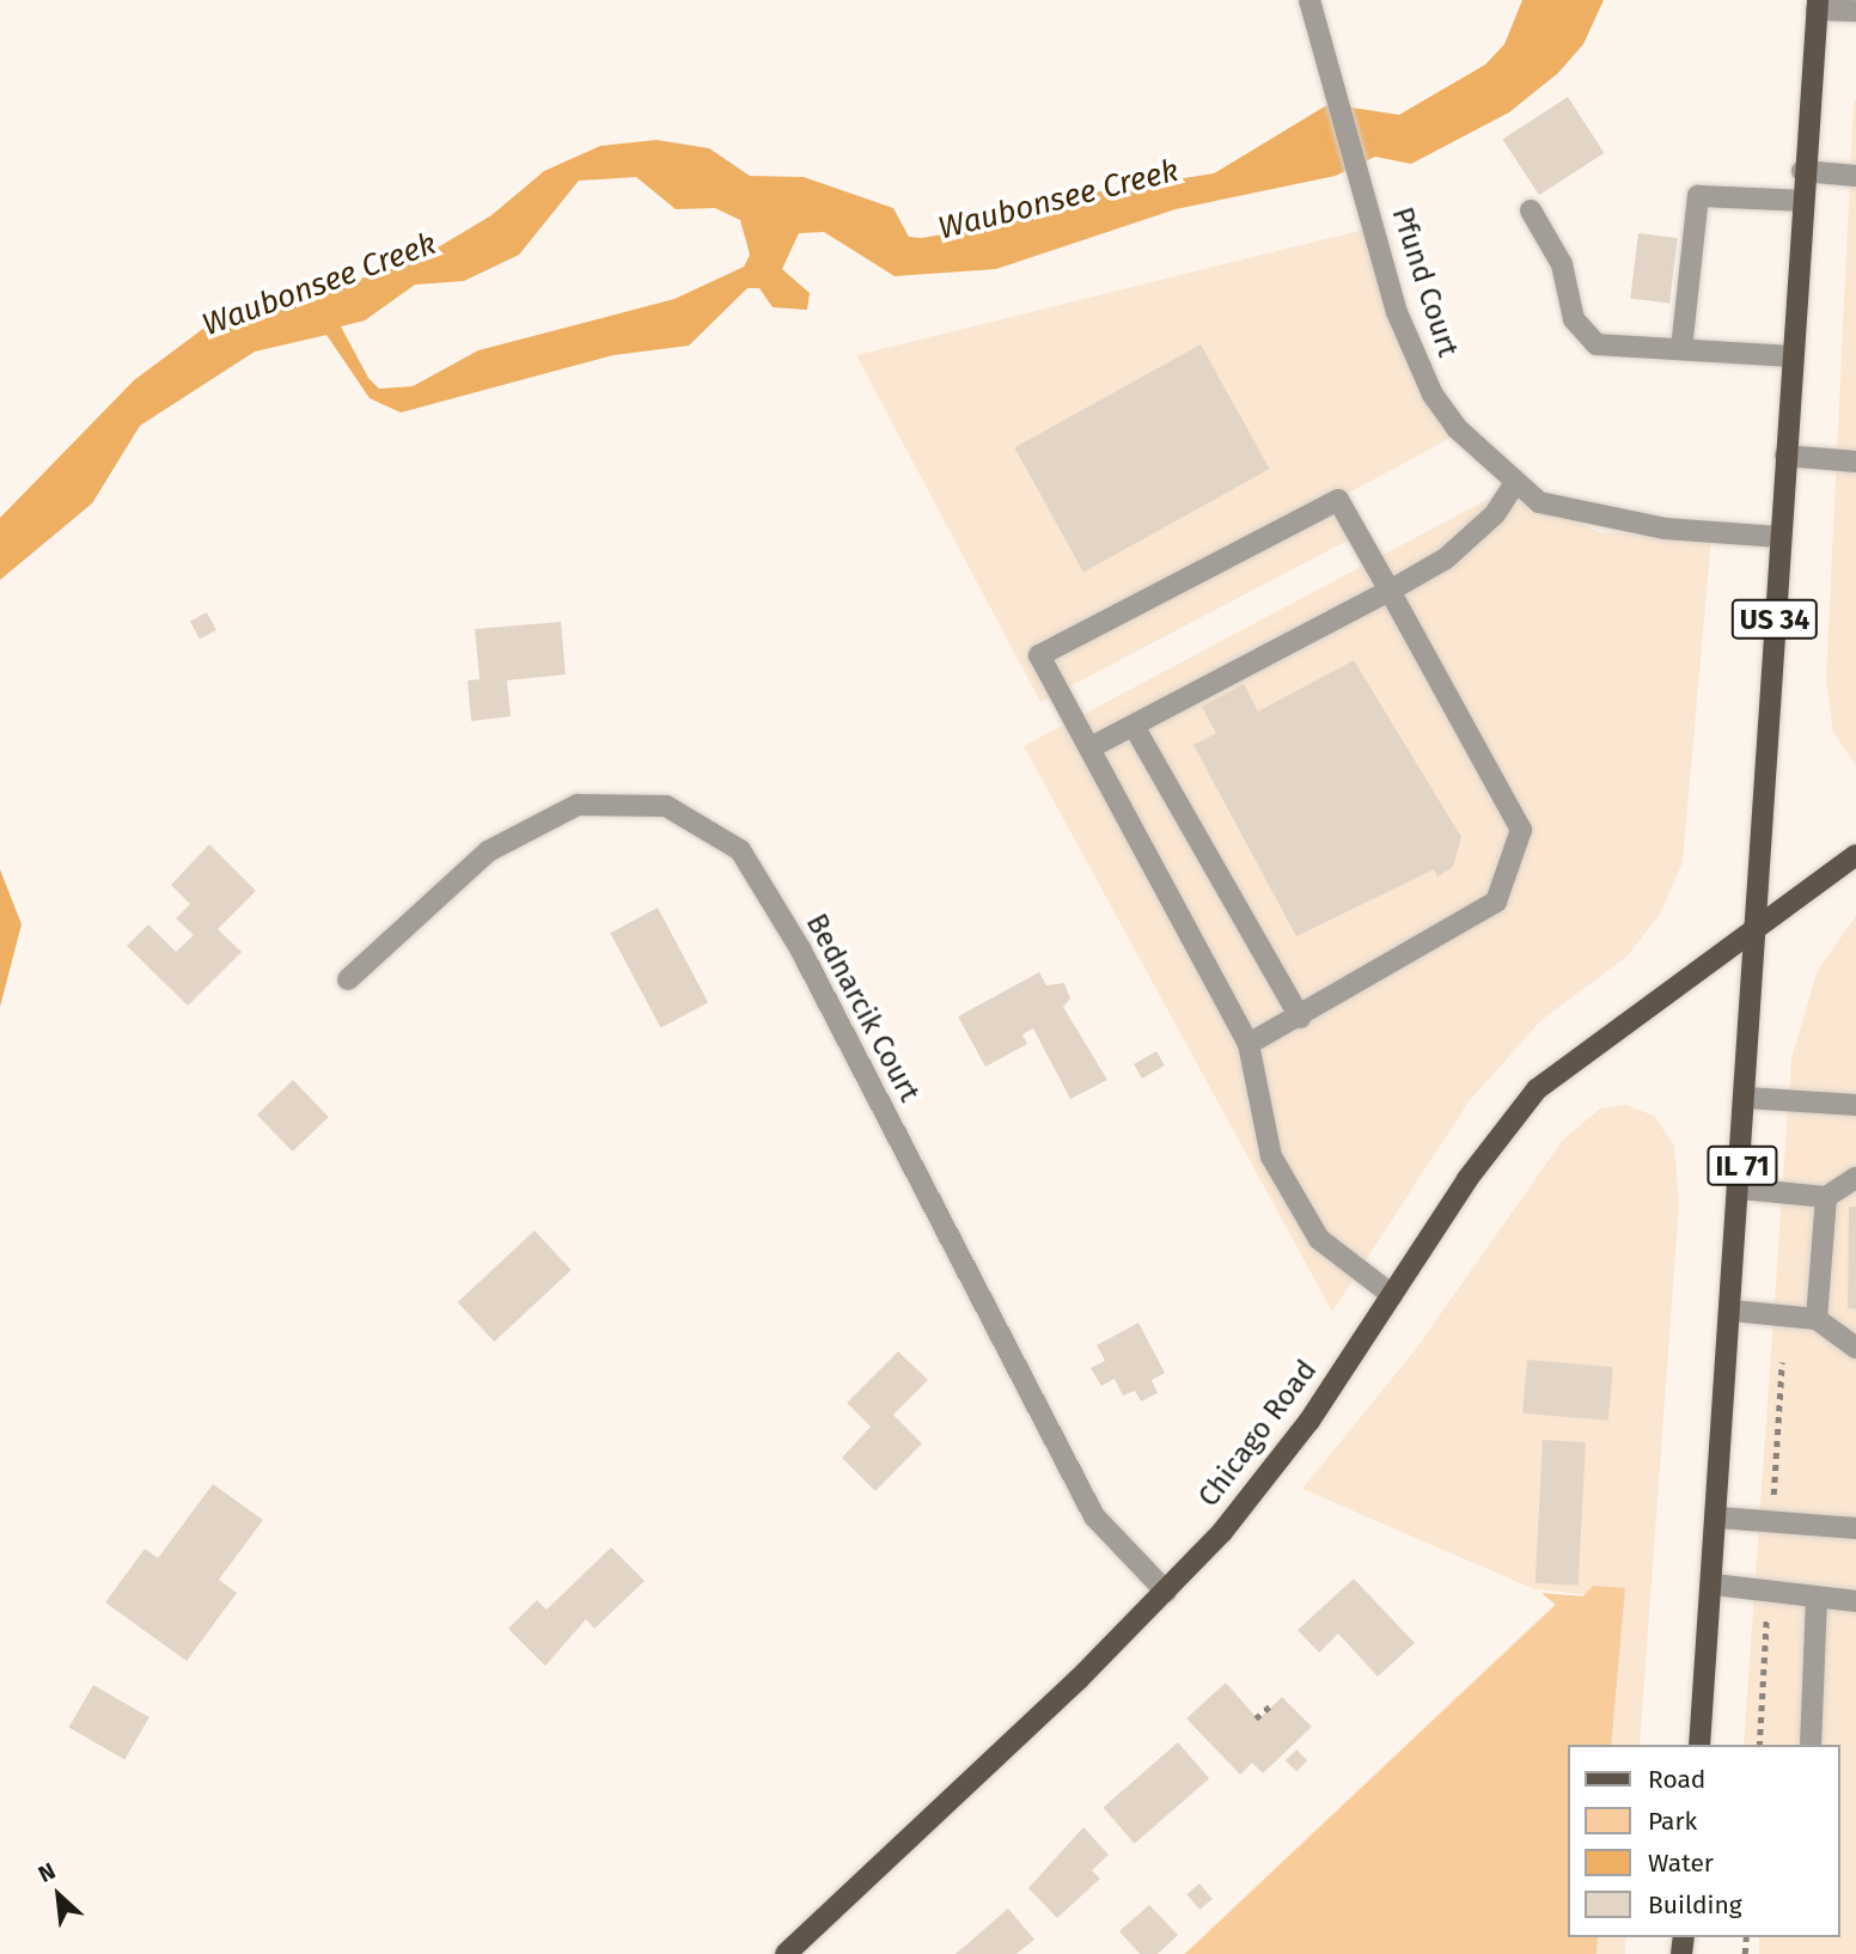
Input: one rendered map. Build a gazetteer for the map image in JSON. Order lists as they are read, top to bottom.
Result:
{
  "streets": {
    "main road": ["US 34", "IL 71", "Chicago Road"],
    "street": ["Pfund Court", "Bednarcik Court"]
  },
  "crossings": [
    ["Pfund Court", "US 34"],
    ["US 34", "IL 71"],
    ["US 34", "Chicago Road"],
    ["Bednarcik Court", "Chicago Road"],
    ["IL 71", "Chicago Road"]
  ],
  "water": ["Waubonsee Creek"],
  "legend": [
    "Road",
    "Park",
    "Water",
    "Building"
  ],
  "north": "top left"
}
